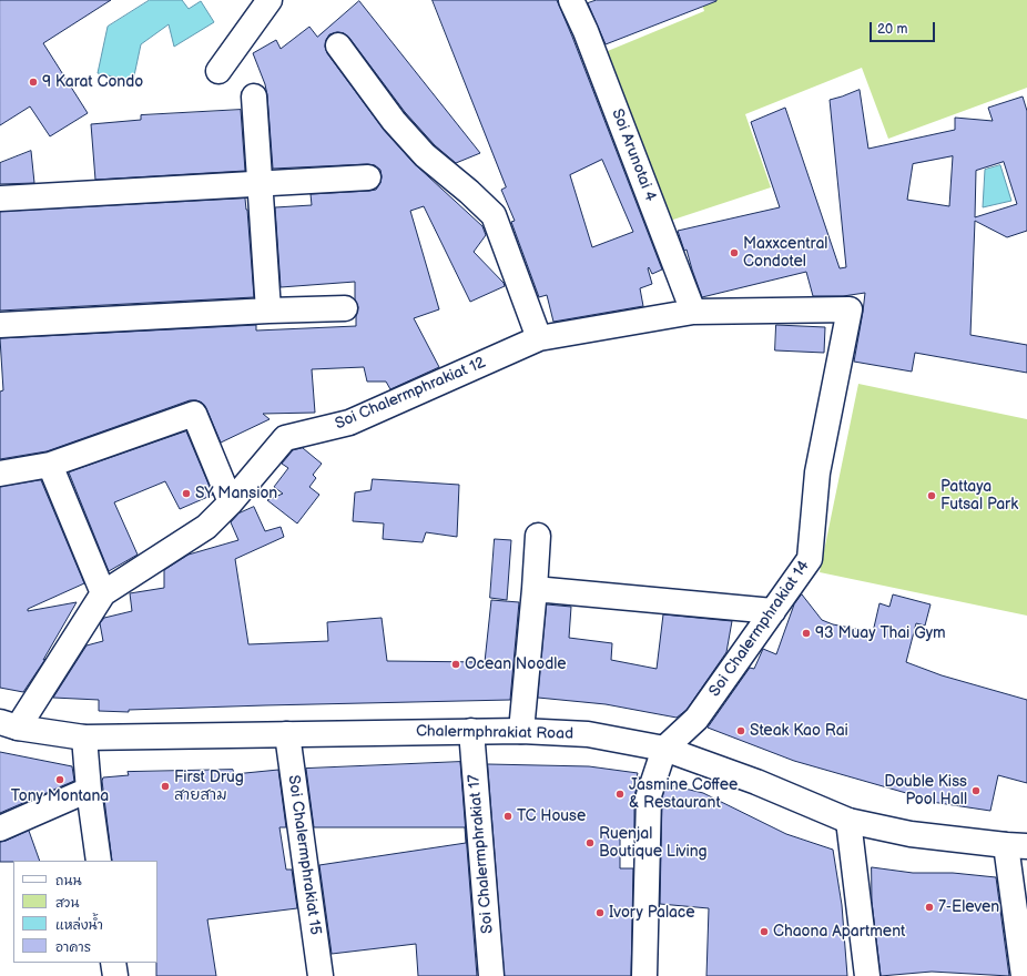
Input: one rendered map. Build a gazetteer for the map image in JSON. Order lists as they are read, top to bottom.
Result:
{
  "streets": {
    "street": [
      "Soi Arunotai 4",
      "Soi Chalermphrakiat 12",
      "Soi Chalermphrakiat 14",
      "Chalermphrakiat Road",
      "Soi Chalermphrakiat 17",
      "Soi Chalermphrakiat 15"
    ]
  },
  "crossings": [
    ["Soi Arunotai 4", "Soi Chalermphrakiat 12"],
    ["Soi Chalermphrakiat 12", "Soi Chalermphrakiat 14"],
    ["Soi Chalermphrakiat 12", "Chalermphrakiat Road"],
    ["Soi Chalermphrakiat 14", "Chalermphrakiat Road"],
    ["Chalermphrakiat Road", "Soi Chalermphrakiat 17"],
    ["Chalermphrakiat Road", "Soi Chalermphrakiat 15"]
  ],
  "places": [
    "9 Karat Condo",
    "Maxxcentral Condotel",
    "SY Mansion",
    "Pattaya Futsal Park",
    "93 Muay Thai Gym",
    "Ocean Noodle",
    "Steak Kao Rai",
    "Tony Montana",
    "First Drug สายสาม",
    "Double Kiss Pool Hall",
    "Jasmine Coffee & Restaurant",
    "TC House",
    "Ruenjal Boutique Living",
    "7-Eleven",
    "Ivory Palace",
    "Chaona Apartment"
  ],
  "legend": [
    "ถนน",
    "สวน",
    "แหล่งน้ำ",
    "อาคาร"
  ],
  "scale_bar": "20 m"
}
